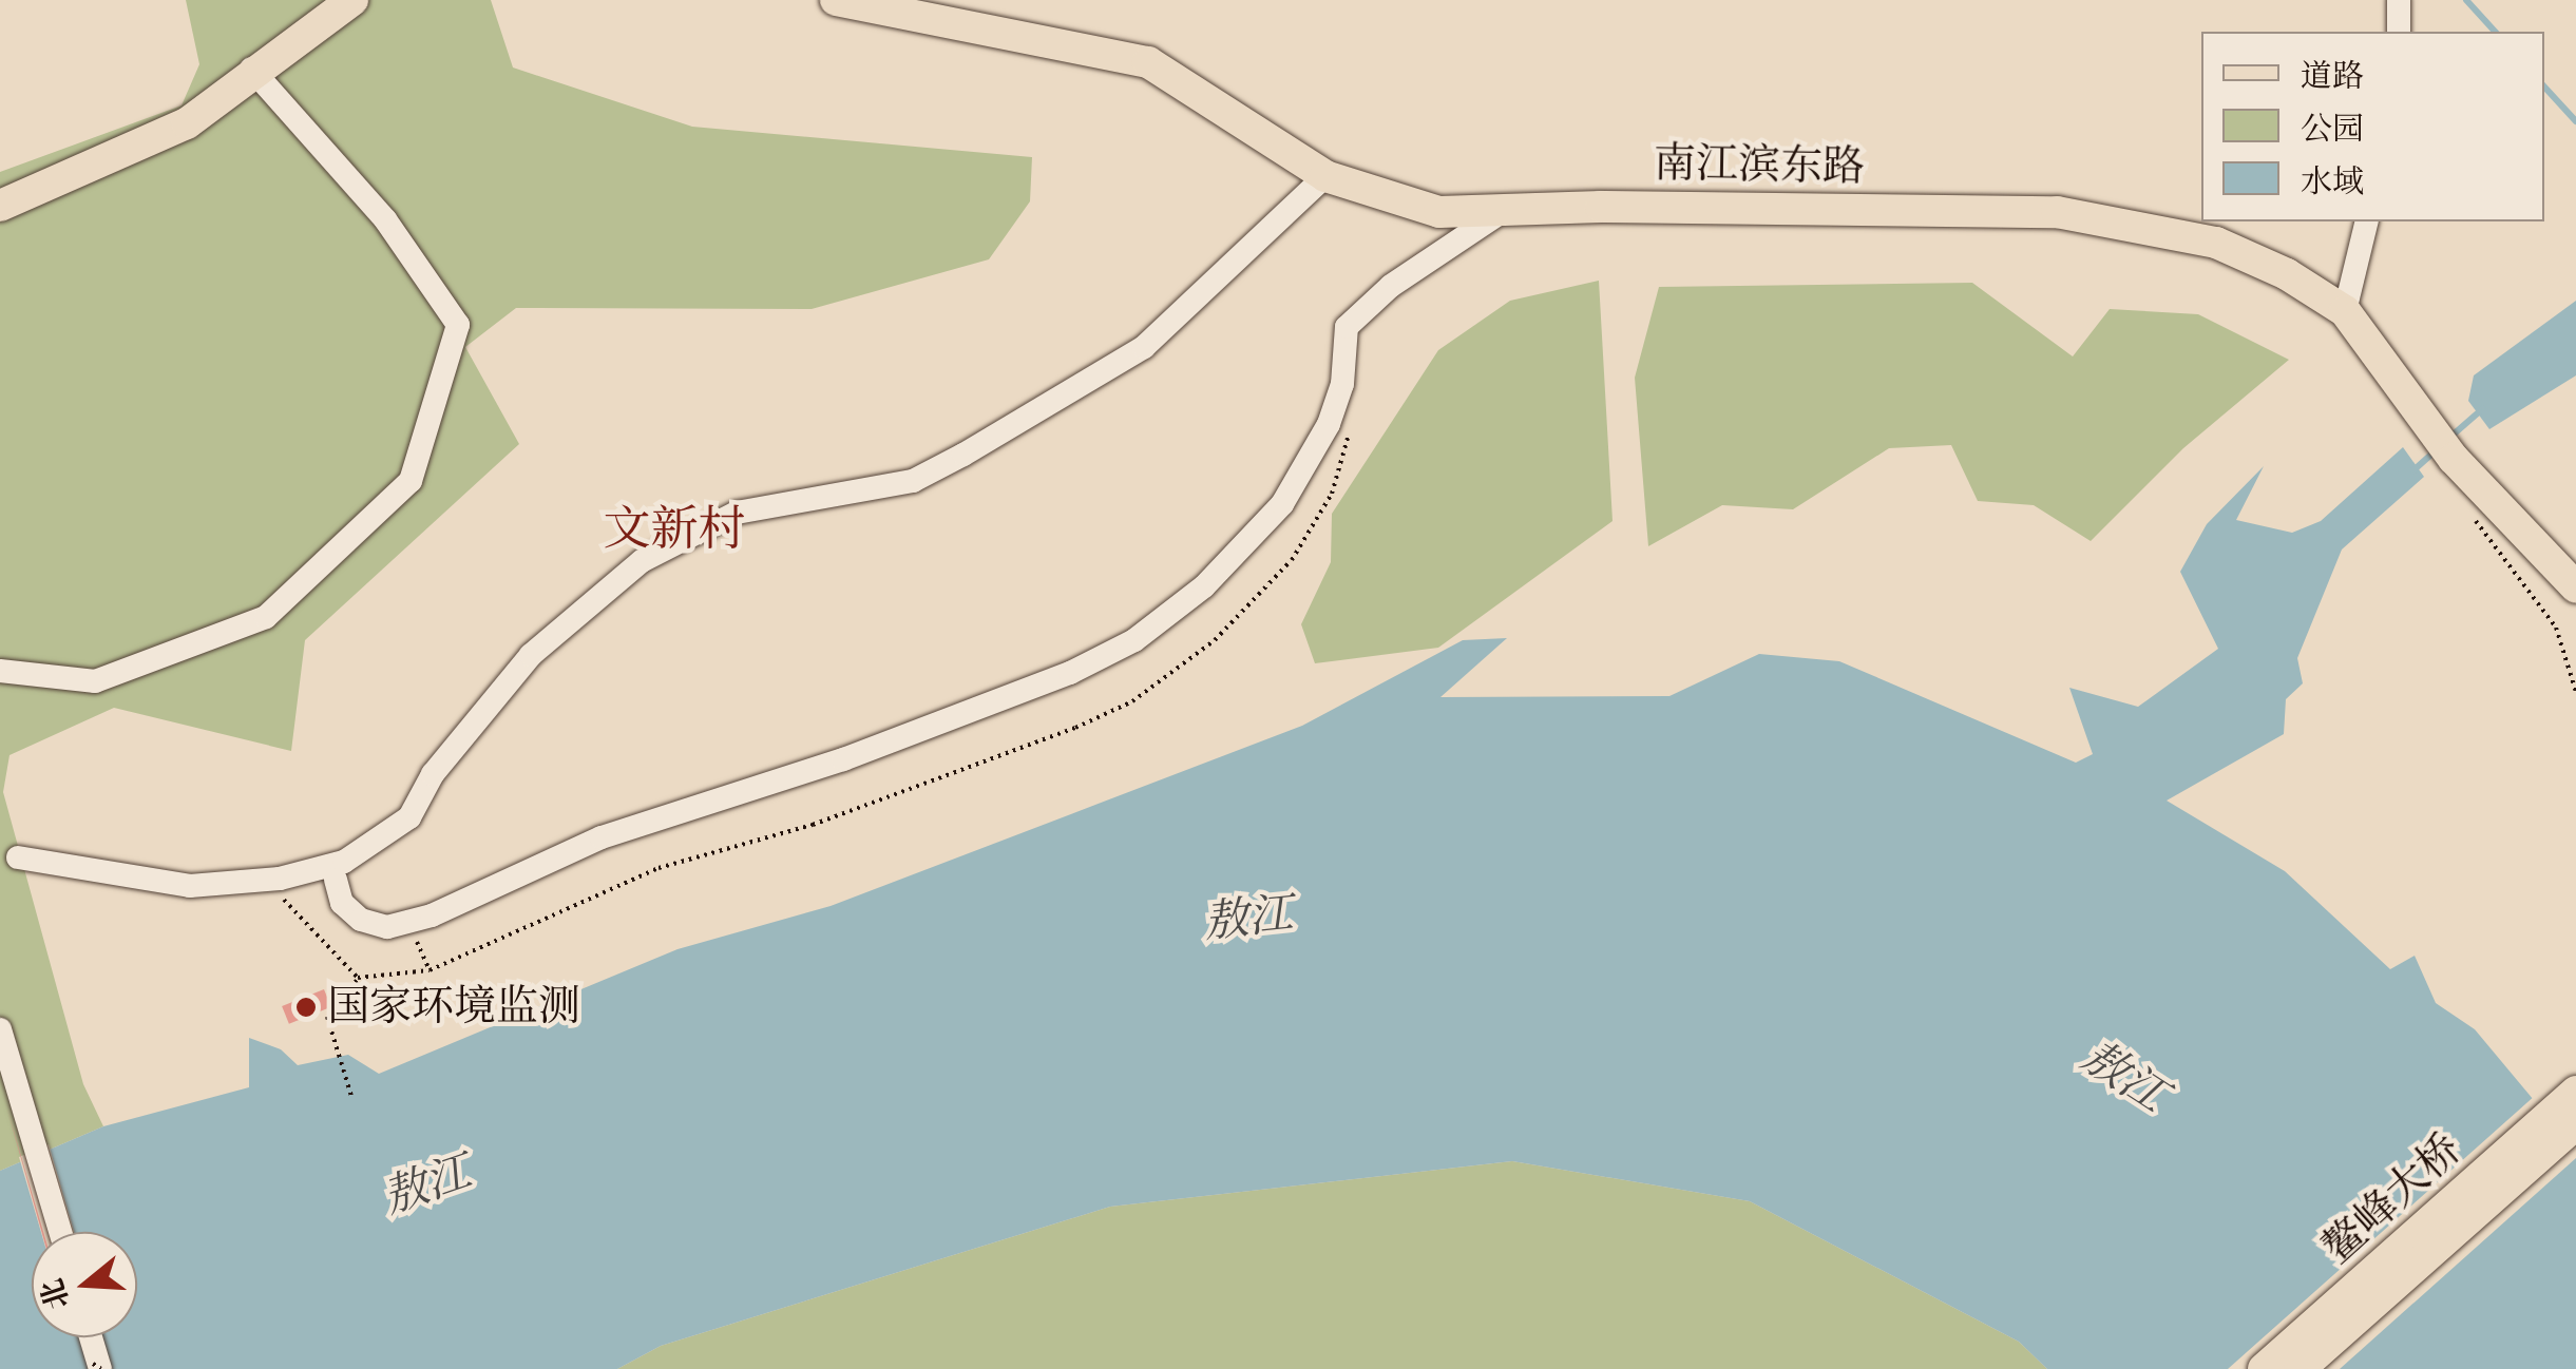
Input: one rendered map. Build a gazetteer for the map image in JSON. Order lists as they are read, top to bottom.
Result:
{
  "streets": {
    "main road": ["南江滨东路", "鳌峰大桥"]
  },
  "districts": ["文新村"],
  "water": ["敖江"],
  "places": ["国家环境监测"],
  "legend": ["道路", "公园", "水域"],
  "north": "left"
}
